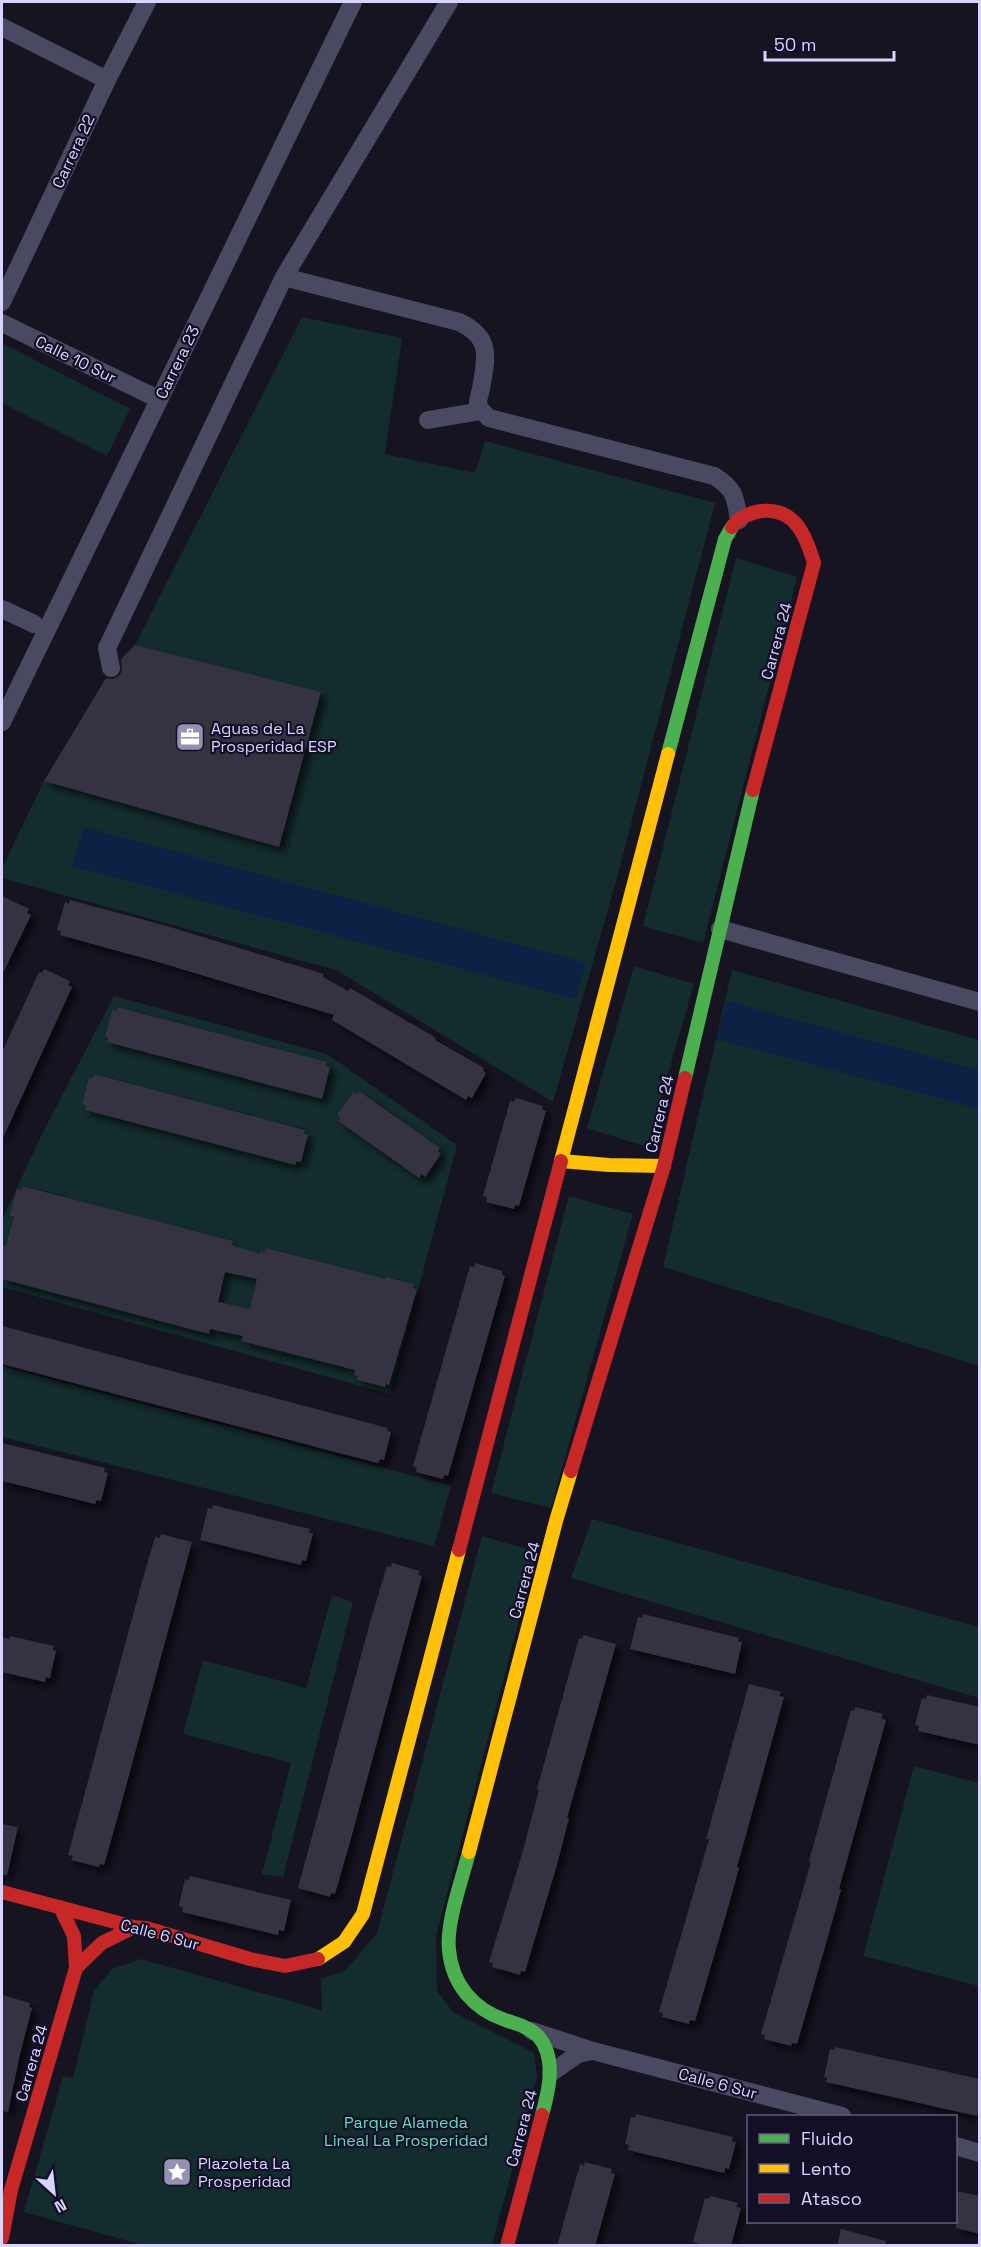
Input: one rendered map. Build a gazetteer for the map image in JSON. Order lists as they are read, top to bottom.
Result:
{
  "streets": {
    "street": [
      "Carrera 22",
      "Calle 10 Sur",
      "Carrera 23",
      "Carrera 24",
      "Calle 6 Sur"
    ]
  },
  "crossings": [
    ["Carrera 24", "Calle 6 Sur"]
  ],
  "parks": ["Parque Alameda Lineal La Prosperidad"],
  "places": {
    "office": ["Aguas de La Prosperidad ESP"],
    "place": ["Plazoleta La Prosperidad"]
  },
  "legend": ["Fluido", "Lento", "Atasco"],
  "scale_bar": "50 m",
  "north": "bottom right"
}
